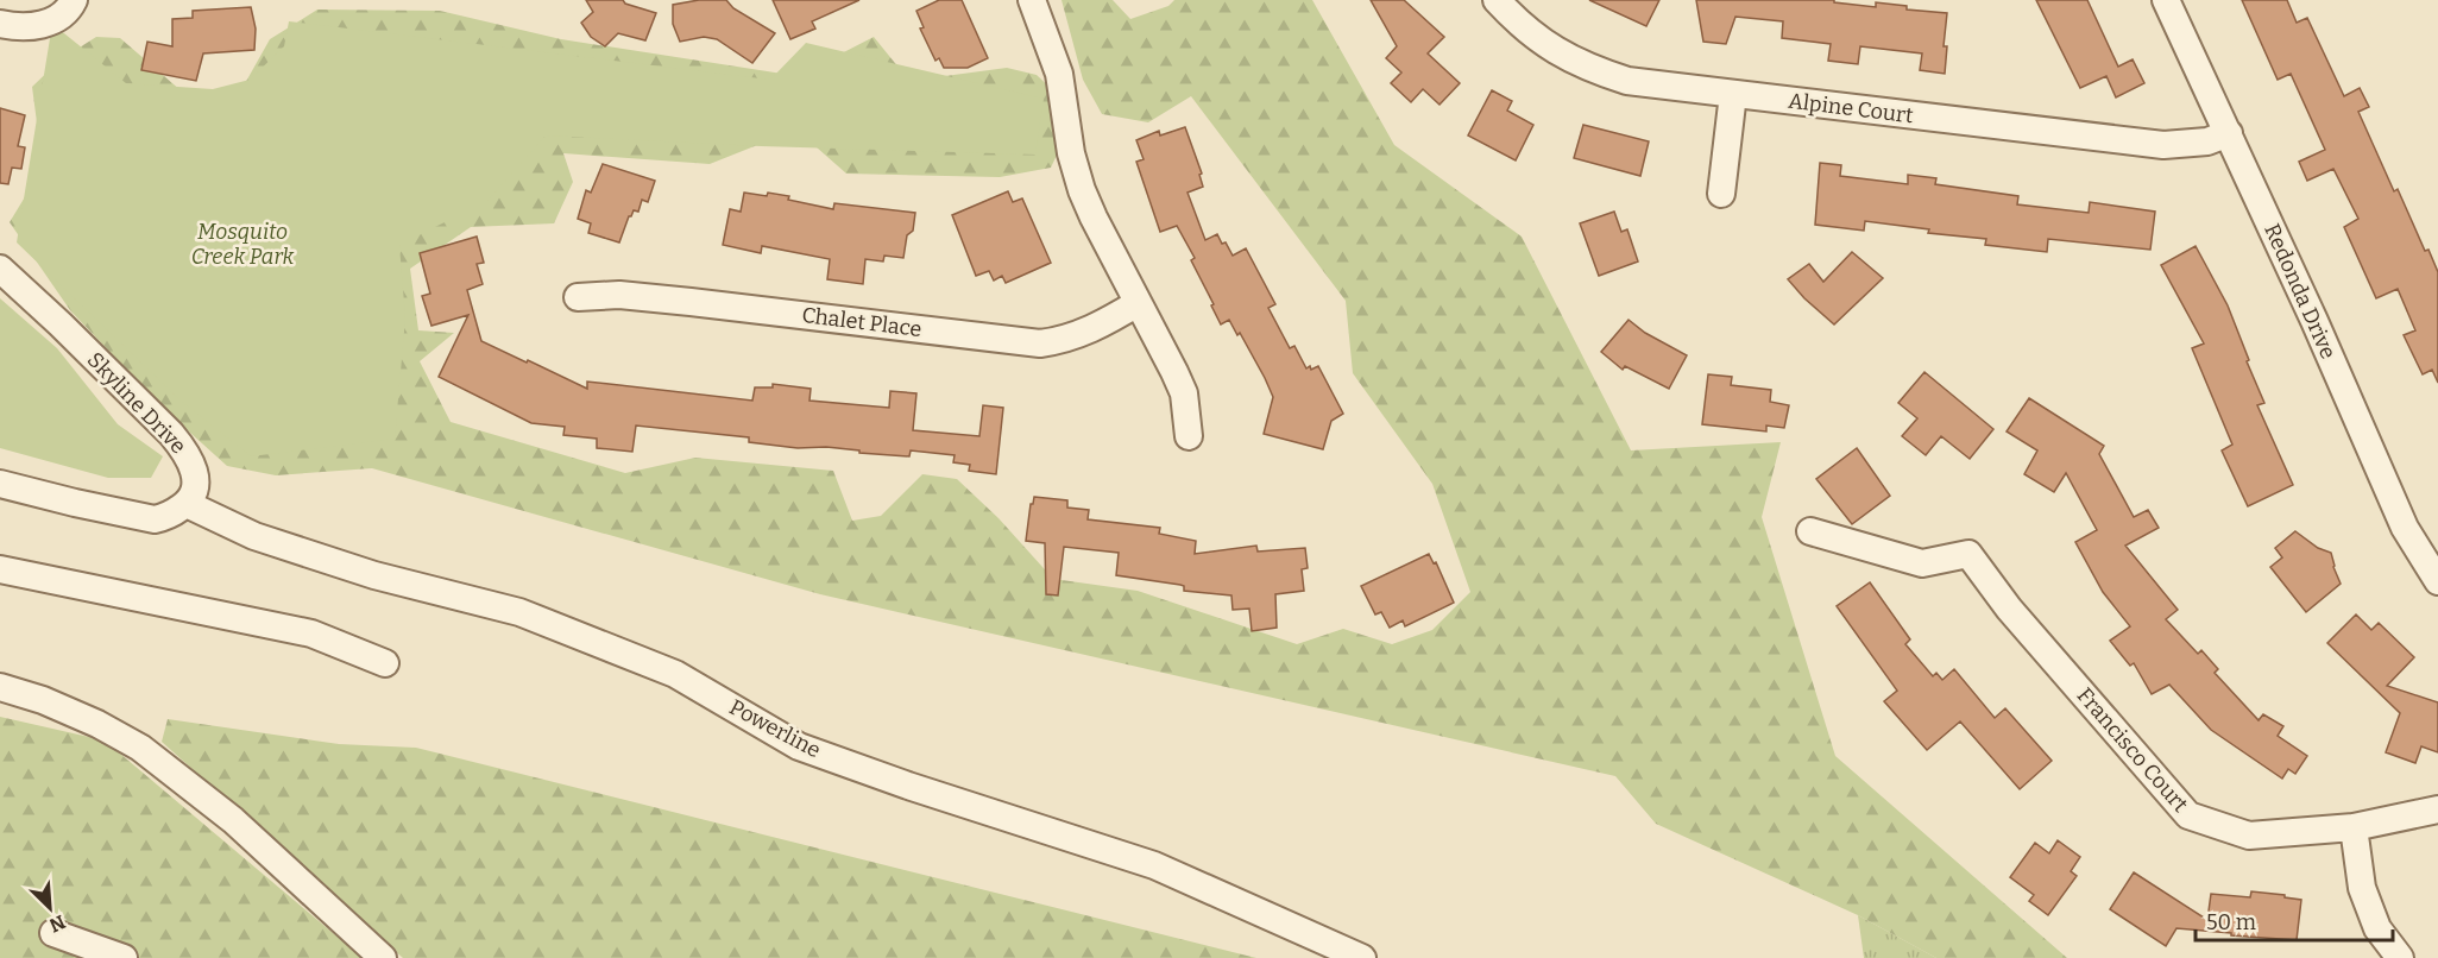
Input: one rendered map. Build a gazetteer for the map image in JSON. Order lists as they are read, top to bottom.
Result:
{
  "streets": {
    "street": [
      "Alpine Court",
      "Redonda Drive",
      "Chalet Place",
      "Skyline Drive",
      "Powerline",
      "Francisco Court"
    ]
  },
  "crossings": [
    ["Alpine Court", "Redonda Drive"],
    ["Skyline Drive", "Powerline"]
  ],
  "parks": ["Mosquito Creek Park"],
  "scale_bar": "50 m",
  "north": "bottom right"
}
